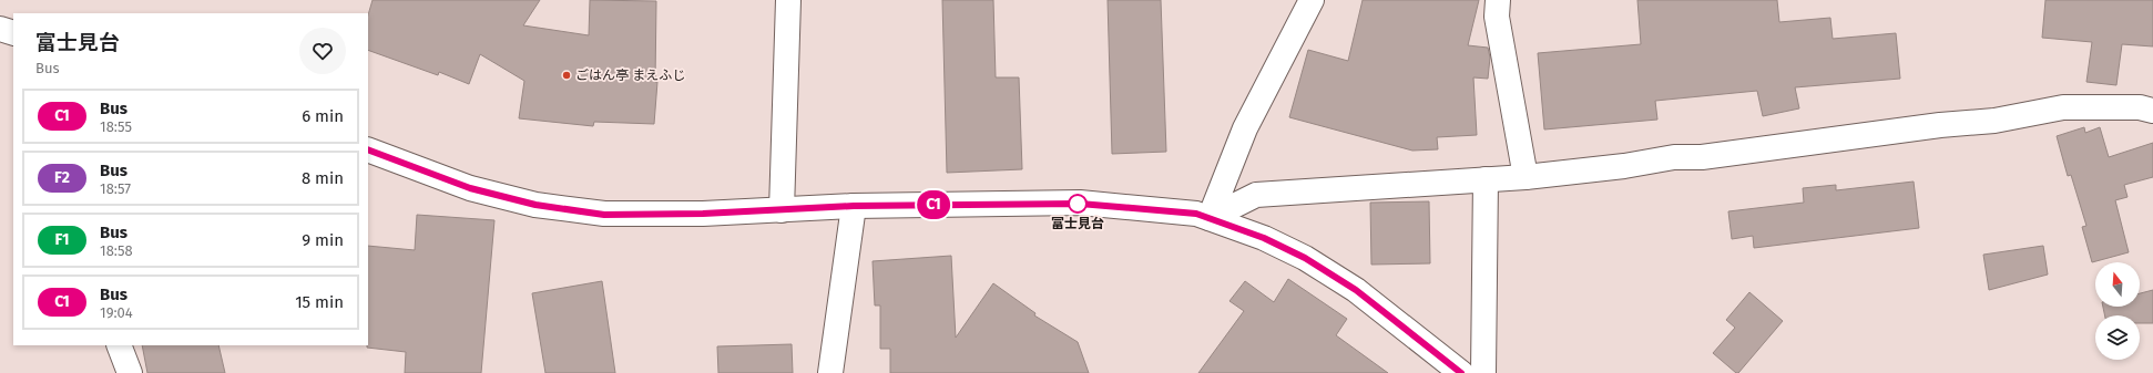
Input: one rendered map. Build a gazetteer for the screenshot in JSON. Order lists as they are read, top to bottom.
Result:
{
  "places": ["ごはん亭 まえふじ", "富士見台"],
  "lines": ["bus line C1"],
  "north": "top",
  "page": {
    "on_map": "C1",
    "heading": ["富士見台", "Bus"],
    "list": [
      {
        "mark": "C1",
        "name": "Bus",
        "note": "18:55",
        "value": "6 min"
      },
      {
        "mark": "F2",
        "name": "Bus",
        "note": "18:57",
        "value": "8 min"
      },
      {
        "mark": "F1",
        "name": "Bus",
        "note": "18:58",
        "value": "9 min"
      },
      {
        "mark": "C1",
        "name": "Bus",
        "note": "19:04",
        "value": "15 min"
      }
    ]
  }
}
